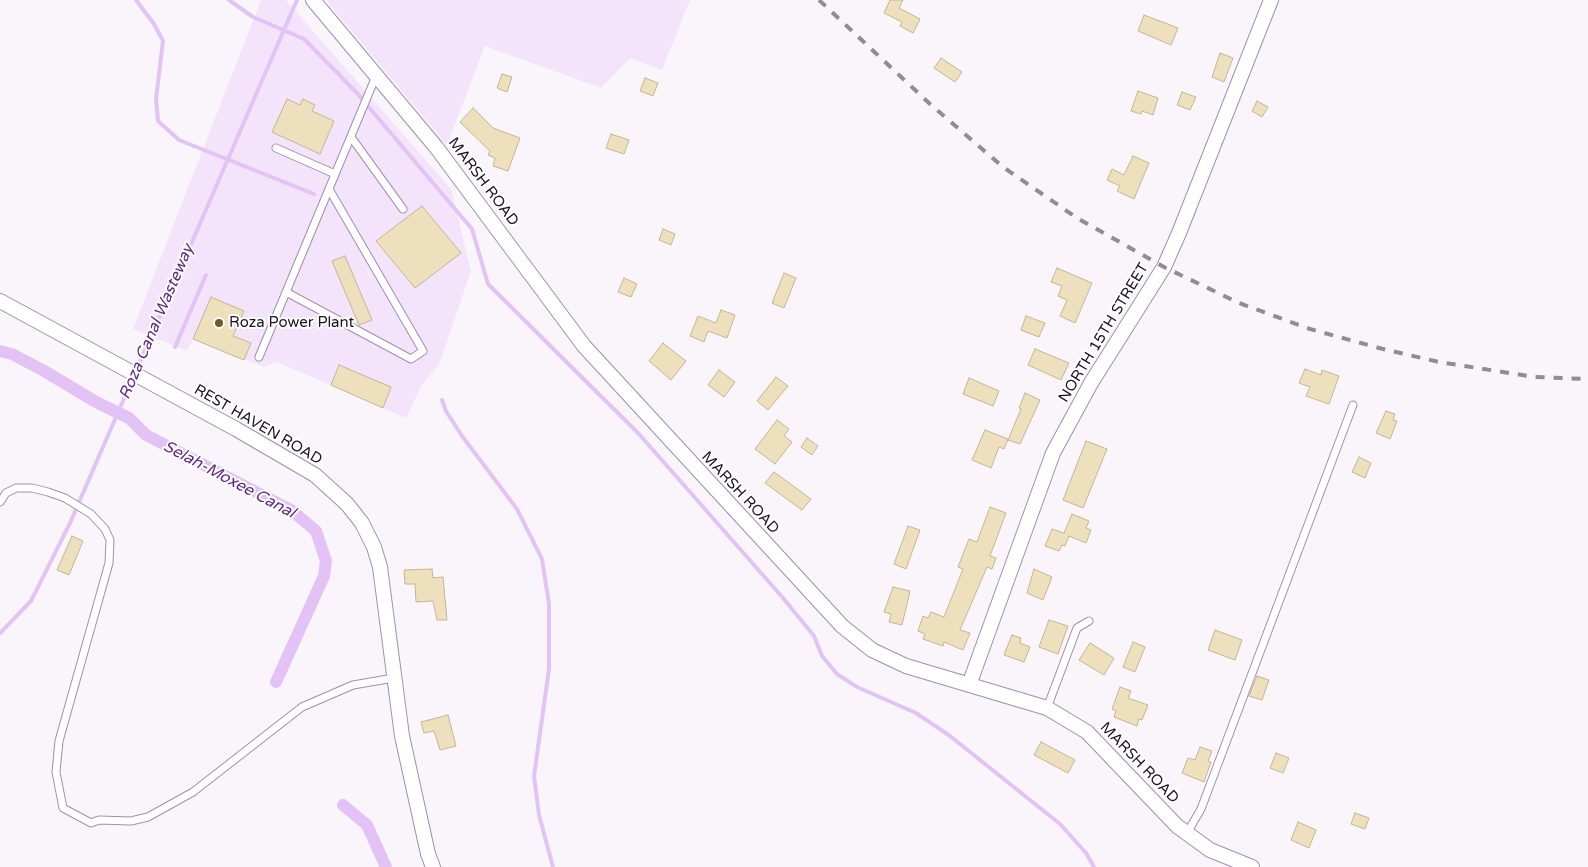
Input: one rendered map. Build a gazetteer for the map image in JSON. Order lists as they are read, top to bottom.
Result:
{
  "streets": {
    "street": ["MARSH ROAD", "NORTH 15TH STREET", "REST HAVEN ROAD"]
  },
  "crossings": [
    ["MARSH ROAD", "NORTH 15TH STREET"]
  ],
  "water": ["Roza Canal Wasteway", "Selah-Moxee Canal"],
  "places": ["Roza Power Plant"]
}
